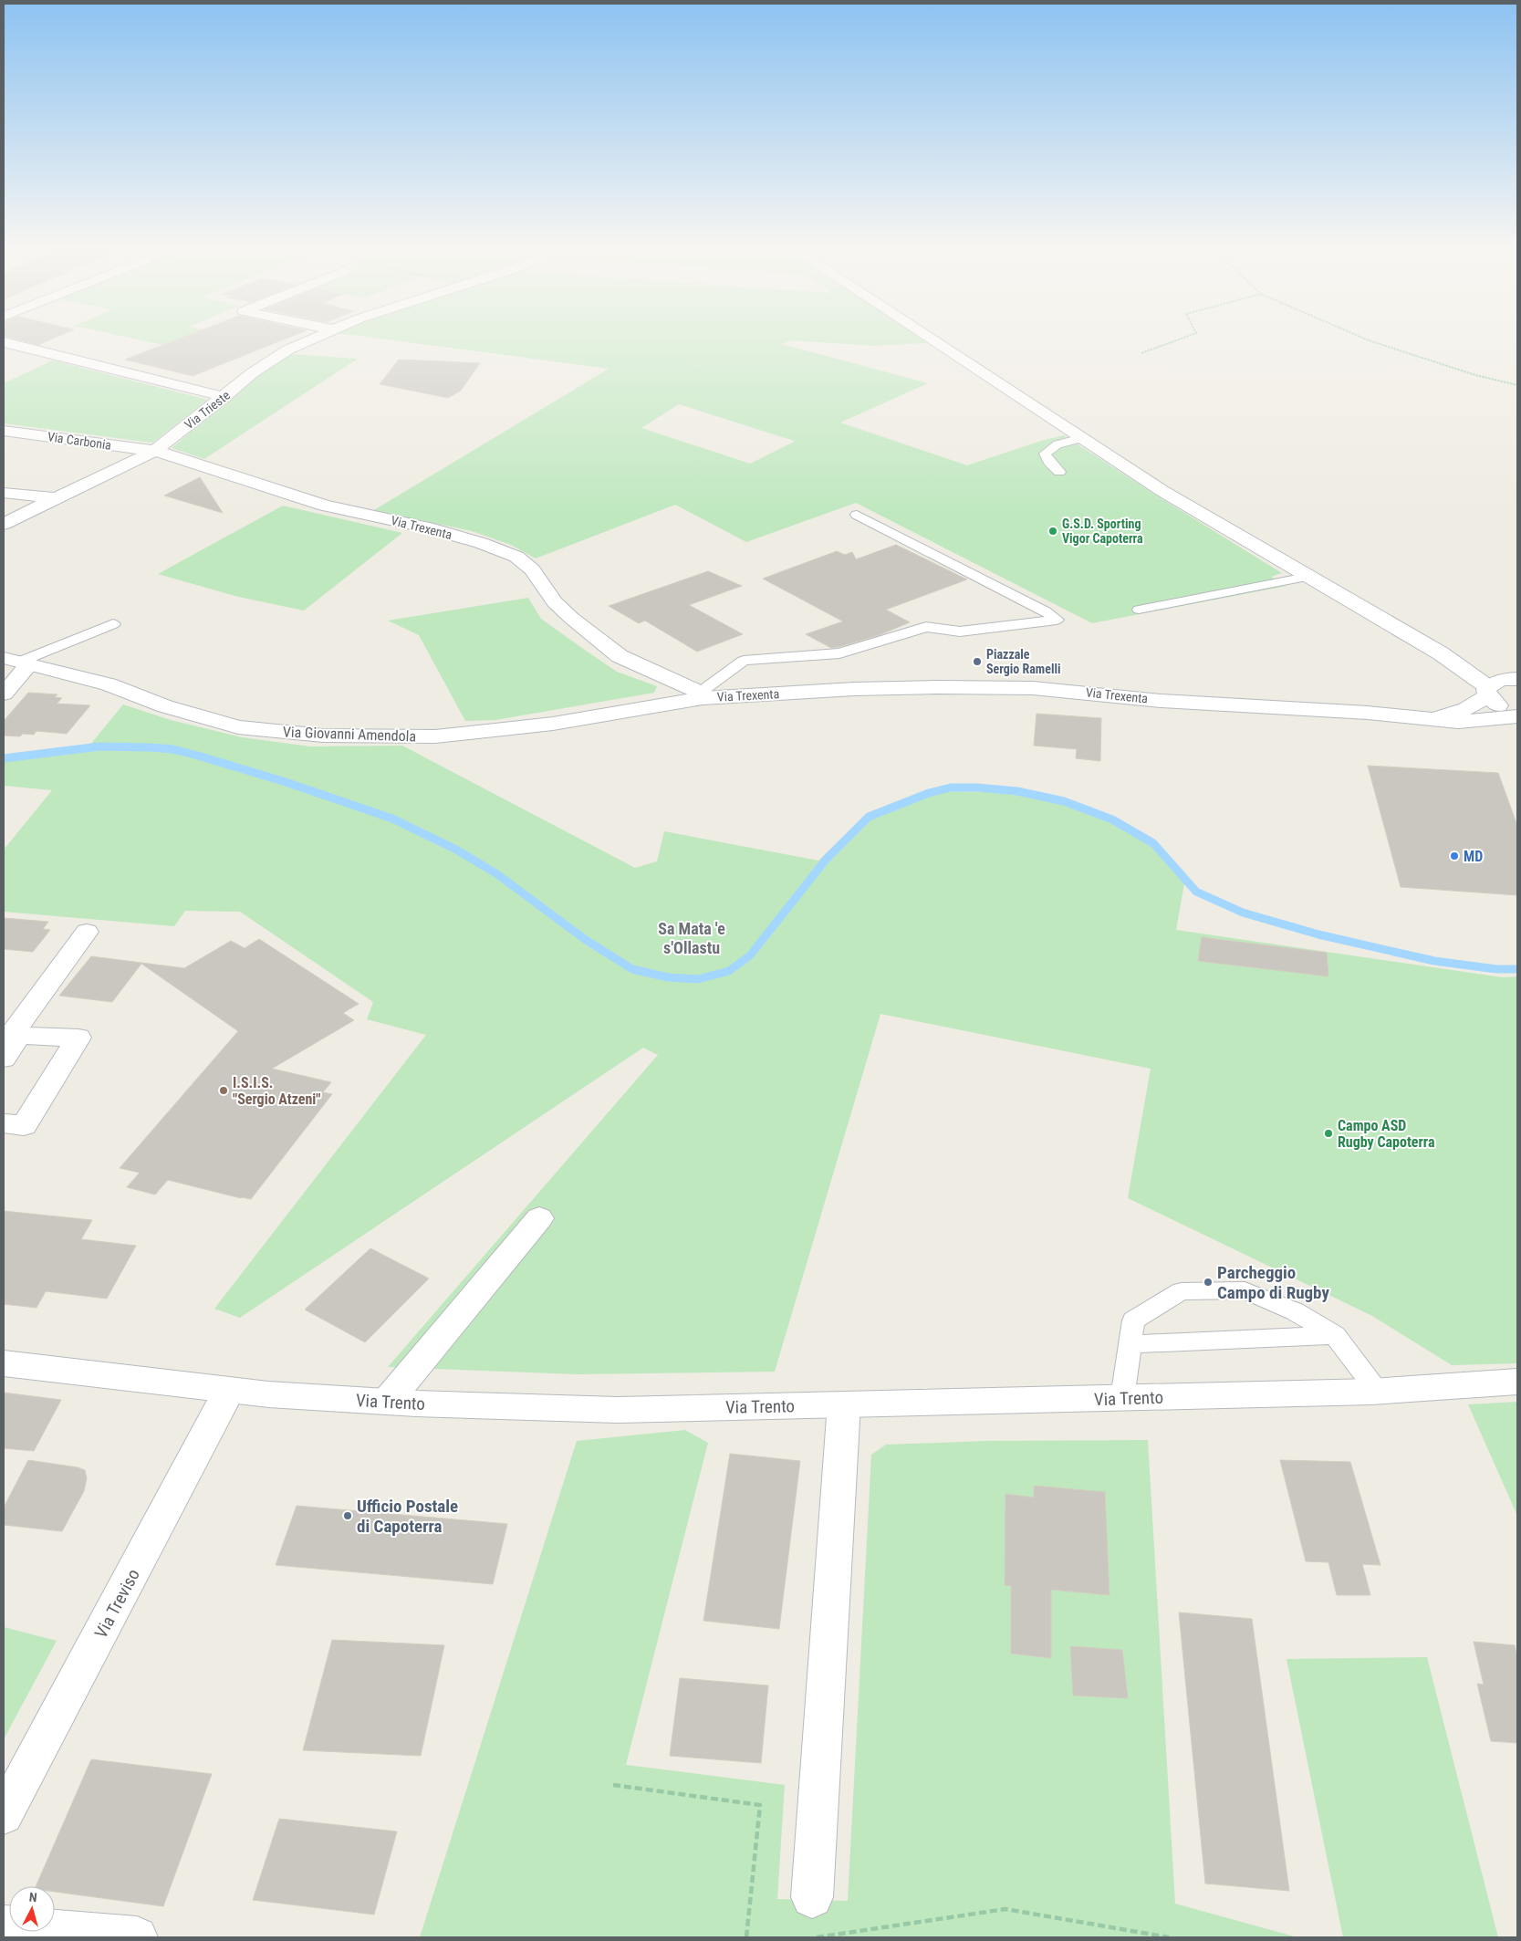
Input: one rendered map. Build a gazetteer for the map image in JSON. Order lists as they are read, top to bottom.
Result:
{
  "streets": {
    "street": [
      "Via Trieste",
      "Via Carbonia",
      "Via Trexenta",
      "Via Giovanni Amendola",
      "Via Trento",
      "Via Treviso"
    ]
  },
  "crossings": [
    ["Via Trieste", "Via Carbonia"],
    ["Via Trieste", "Via Trexenta"],
    ["Via Carbonia", "Via Trexenta"],
    ["Via Trexenta", "Via Giovanni Amendola"],
    ["Via Trento", "Via Treviso"]
  ],
  "districts": ["Sa Mata 'e s'Ollastu"],
  "places": [
    "G.S.D. Sporting Vigor Capoterra",
    "Piazzale Sergio Ramelli",
    "MD",
    "I.S.I.S. \"Sergio Atzeni\"",
    "Campo ASD Rugby Capoterra",
    "Parcheggio Campo di Rugby",
    "Ufficio Postale di Capoterra"
  ],
  "north": "top"
}
